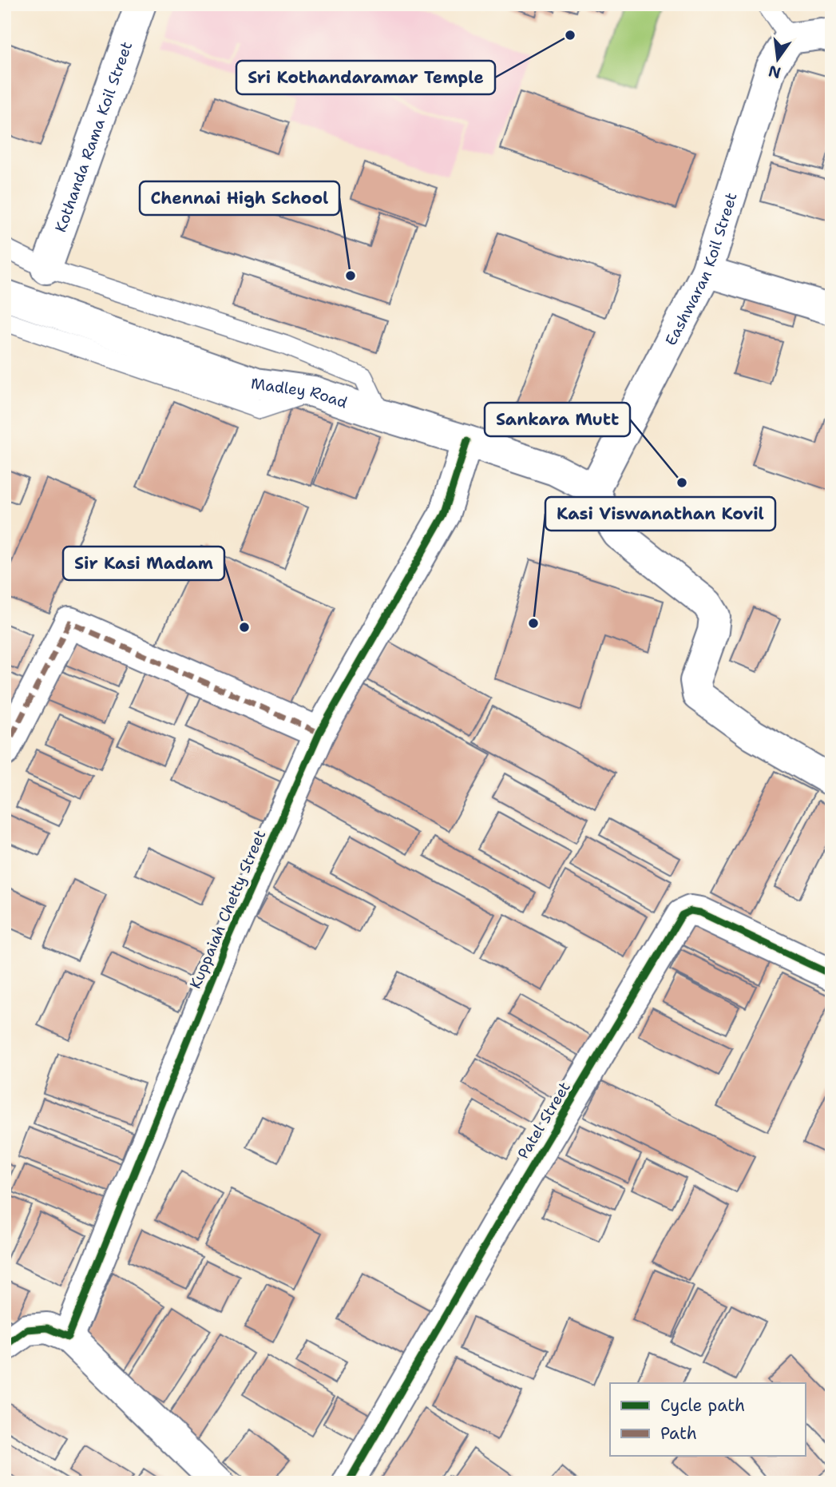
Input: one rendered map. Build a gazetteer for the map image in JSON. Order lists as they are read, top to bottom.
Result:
{
  "streets": {
    "street": [
      "Kothanda Rama Koil Street",
      "Eashwaran Koil Street",
      "Madley Road",
      "Kuppaiah Chetty Street",
      "Patel Street"
    ]
  },
  "crossings": [
    ["Eashwaran Koil Street", "Madley Road"],
    ["Madley Road", "Kuppaiah Chetty Street"]
  ],
  "places": [
    "Sri Kothandaramar Temple",
    "Chennai High School",
    "Sankara Mutt",
    "Kasi Viswanathan Kovil",
    "Sir Kasi Madam"
  ],
  "legend": ["Cycle path", "Path"],
  "north": "bottom"
}
